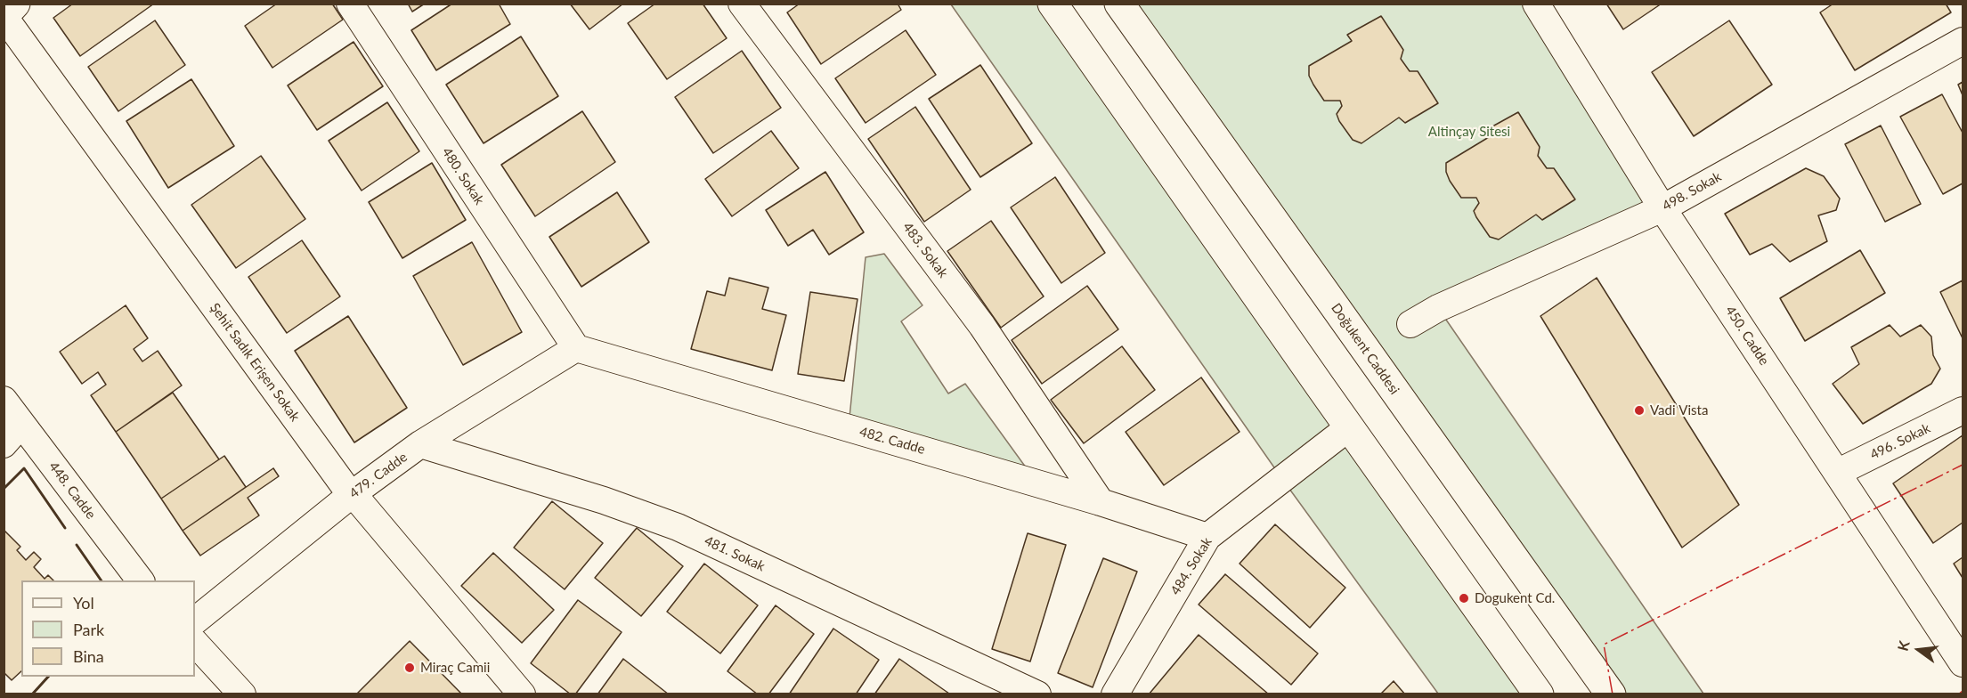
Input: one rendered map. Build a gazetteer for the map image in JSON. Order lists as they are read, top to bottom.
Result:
{
  "streets": {
    "main road": ["Doğukent Caddesi"],
    "street": [
      "480. Sokak",
      "498. Sokak",
      "483. Sokak",
      "450. Cadde",
      "Şehit Sadık Erişen Sokak",
      "482. Cadde",
      "496. Sokak",
      "479. Cadde",
      "448. Cadde",
      "481. Sokak",
      "484. Sokak"
    ]
  },
  "crossings": [
    ["480. Sokak", "482. Cadde"],
    ["480. Sokak", "479. Cadde"],
    ["498. Sokak", "450. Cadde"],
    ["483. Sokak", "482. Cadde"],
    ["450. Cadde", "496. Sokak"],
    ["Şehit Sadık Erişen Sokak", "479. Cadde"],
    ["482. Cadde", "479. Cadde"],
    ["482. Cadde", "484. Sokak"],
    ["479. Cadde", "481. Sokak"]
  ],
  "parks": ["Altinçay Sitesi"],
  "places": ["Vadi Vista", "Dogukent Cd.", "Miraç Camii"],
  "legend": ["Yol", "Park", "Bina"],
  "north": "left"
}
